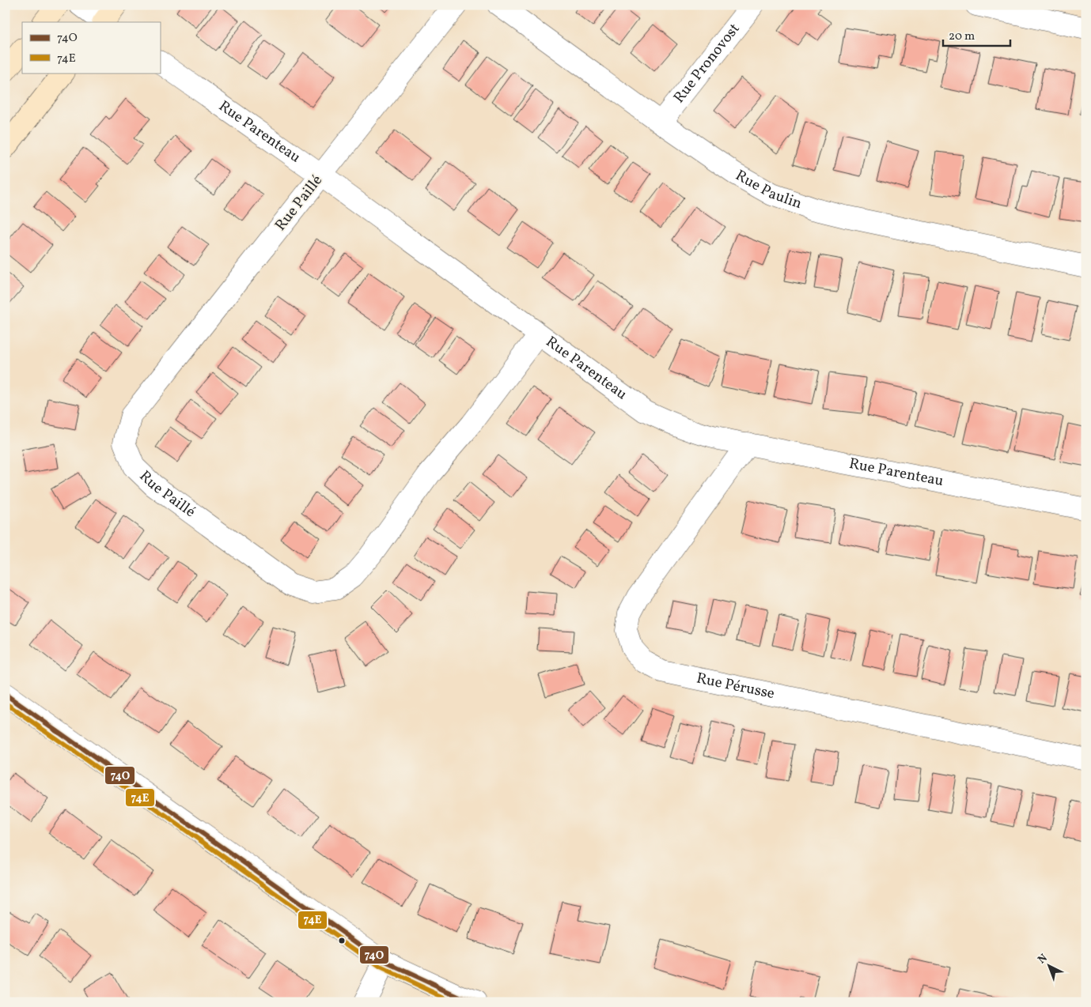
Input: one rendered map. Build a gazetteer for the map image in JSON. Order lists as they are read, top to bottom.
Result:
{
  "streets": {
    "street": [
      "Rue Pronovost",
      "Rue Parenteau",
      "Rue Paulin",
      "Rue Paillé",
      "Rue Pérusse"
    ]
  },
  "crossings": [
    ["Rue Pronovost", "Rue Paulin"],
    ["Rue Parenteau", "Rue Paillé"],
    ["Rue Parenteau", "Rue Pérusse"]
  ],
  "lines": ["transit line 74O", "transit line 74E"],
  "legend": ["74O", "74E"],
  "scale_bar": "20 m",
  "north": "top left"
}
